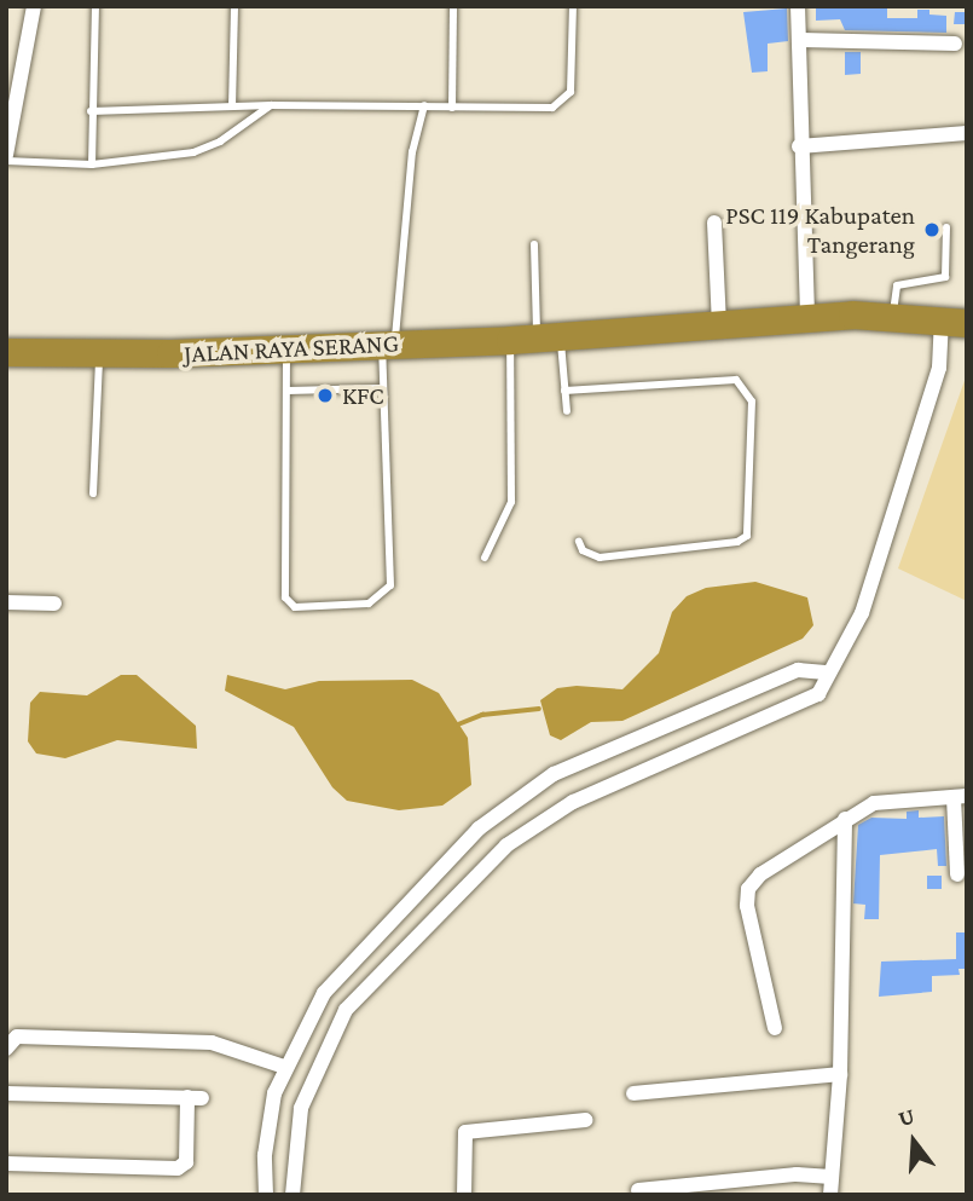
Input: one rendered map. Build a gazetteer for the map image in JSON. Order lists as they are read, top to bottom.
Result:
{
  "streets": {
    "highway": ["JALAN RAYA SERANG"]
  },
  "places": ["PSC 119 Kabupaten Tangerang", "KFC"],
  "north": "top"
}
